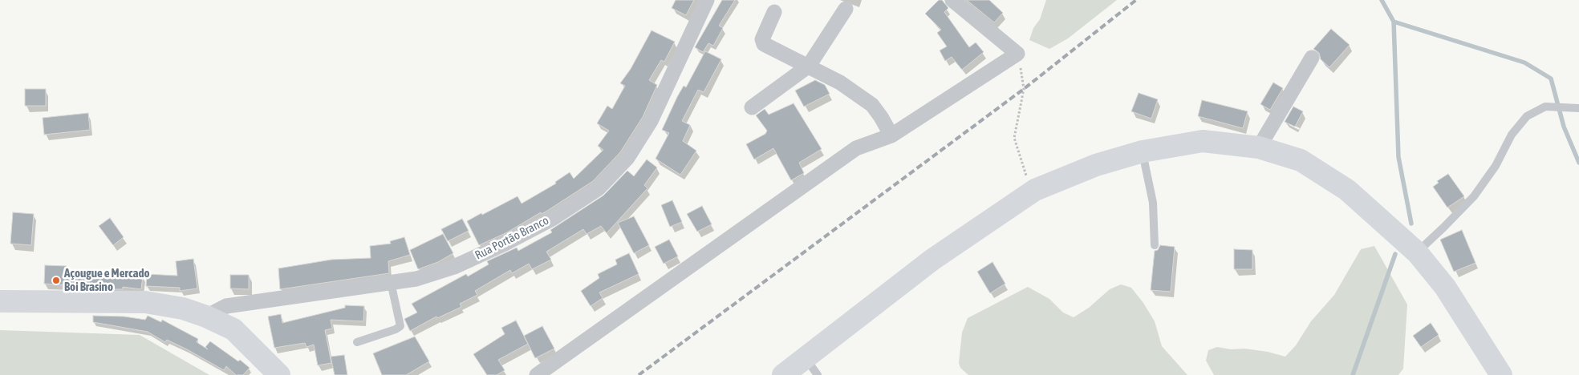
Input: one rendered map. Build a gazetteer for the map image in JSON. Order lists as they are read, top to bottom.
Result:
{
  "streets": {
    "street": ["Rua Portão Branco"]
  },
  "places": ["Açougue e Mercado Boi Brasino"]
}
